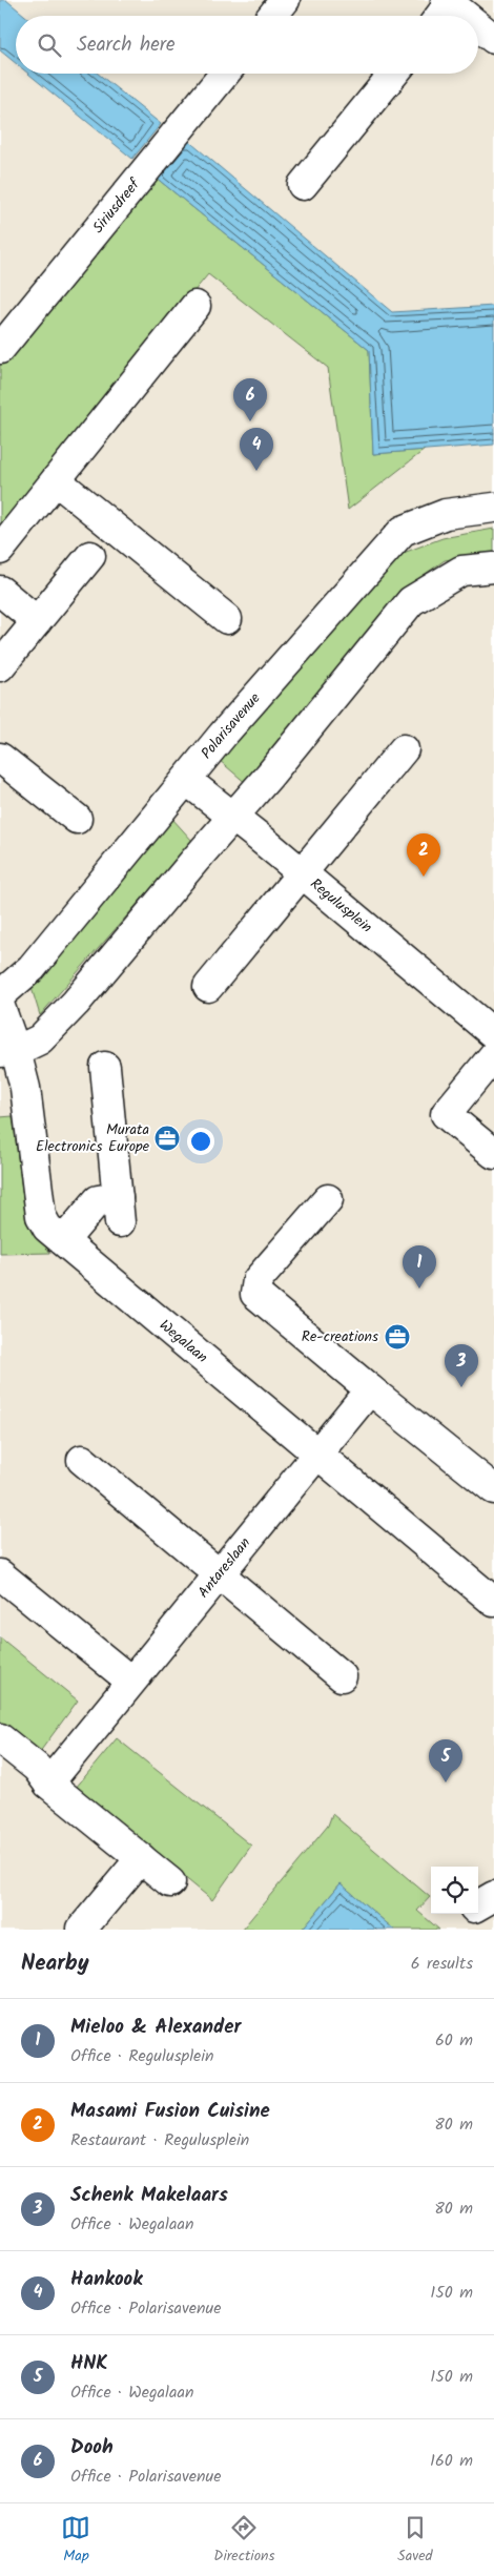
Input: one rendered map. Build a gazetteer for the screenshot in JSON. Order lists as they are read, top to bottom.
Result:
{
  "streets": {
    "street": [
      "Siriusdreef",
      "Polarisavenue",
      "Regulusplein",
      "Wegalaan",
      "Antareslaan"
    ]
  },
  "crossings": [
    ["Polarisavenue", "Regulusplein"],
    ["Wegalaan", "Antareslaan"]
  ],
  "places": {
    "office": ["Murata Electronics Europe", "Re-creations"]
  },
  "page": {
    "search": "Search here",
    "pins": [
      "6",
      "4",
      "2",
      "1",
      "3",
      "5"
    ],
    "heading": ["Nearby", "6 results"],
    "list": [
      {
        "mark": "1",
        "name": "Mieloo & Alexander",
        "note": "Office · Regulusplein",
        "value": "60 m"
      },
      {
        "mark": "2",
        "name": "Masami Fusion Cuisine",
        "note": "Restaurant · Regulusplein",
        "value": "80 m"
      },
      {
        "mark": "3",
        "name": "Schenk Makelaars",
        "note": "Office · Wegalaan",
        "value": "80 m"
      },
      {
        "mark": "4",
        "name": "Hankook",
        "note": "Office · Polarisavenue",
        "value": "150 m"
      },
      {
        "mark": "5",
        "name": "HNK",
        "note": "Office · Wegalaan",
        "value": "150 m"
      },
      {
        "mark": "6",
        "name": "Dooh",
        "note": "Office · Polarisavenue",
        "value": "160 m"
      }
    ],
    "nav": ["Map", "Directions", "Saved"]
  }
}
